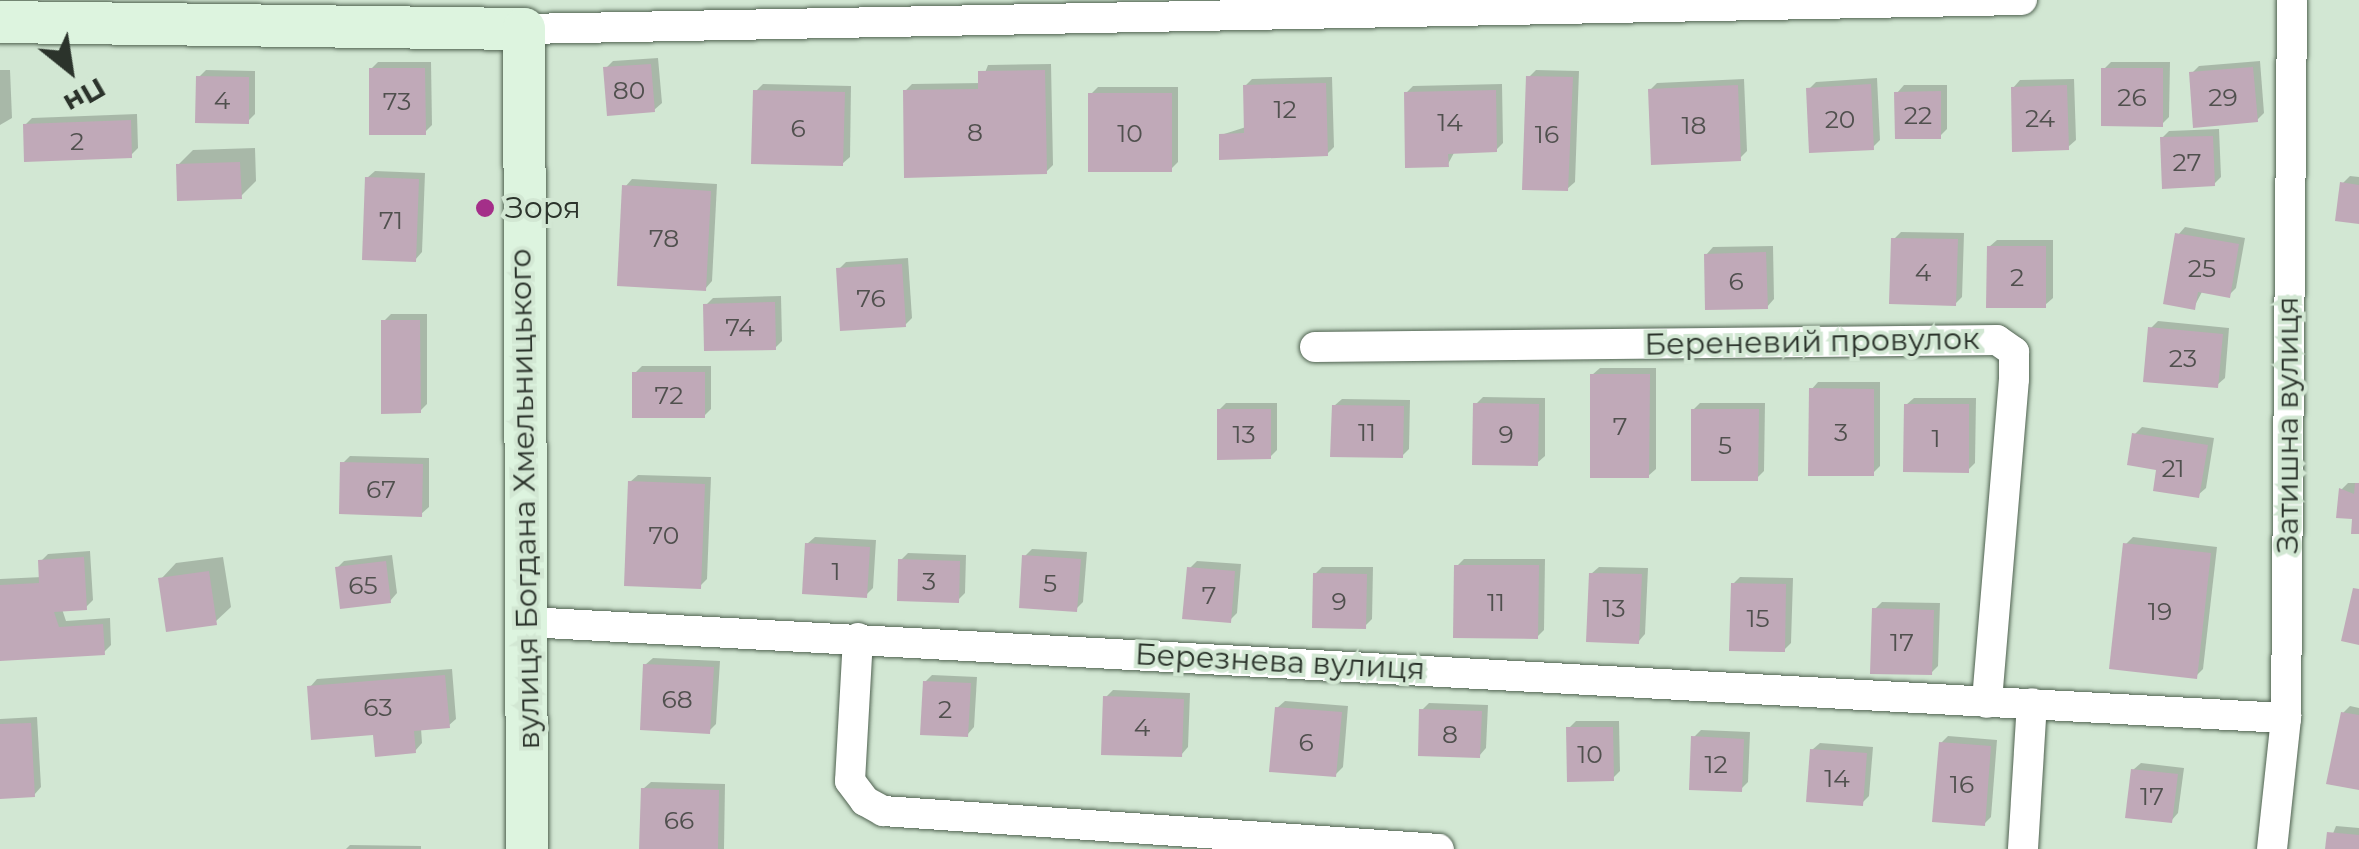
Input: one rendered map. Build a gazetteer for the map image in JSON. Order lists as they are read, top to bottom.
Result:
{
  "streets": {
    "main road": ["вулиця Богдана Хмельницького"],
    "street": ["Береневий провулок", "Затишна вулиця", "Березнева вулиця"]
  },
  "crossings": [
    ["Береневий провулок", "Березнева вулиця"],
    ["Затишна вулиця", "Березнева вулиця"],
    ["вулиця Богдана Хмельницького", "Березнева вулиця"]
  ],
  "places": ["Зоря"],
  "house_numbers": [
    "80",
    "26",
    "29",
    "4",
    "73",
    "12",
    "22",
    "24",
    "20",
    "14",
    "18",
    "6",
    "8",
    "10",
    "16",
    "2",
    "27",
    "71",
    "78",
    "25",
    "4",
    "2",
    "6",
    "76",
    "74",
    "23",
    "72",
    "7",
    "11",
    "3",
    "13",
    "9",
    "1",
    "5",
    "21",
    "67",
    "70",
    "1",
    "3",
    "5",
    "65",
    "7",
    "9",
    "11",
    "13",
    "19",
    "15",
    "17",
    "68",
    "63",
    "2",
    "4",
    "8",
    "6",
    "10",
    "12",
    "14",
    "16",
    "17",
    "66"
  ],
  "north": "bottom right"
}
